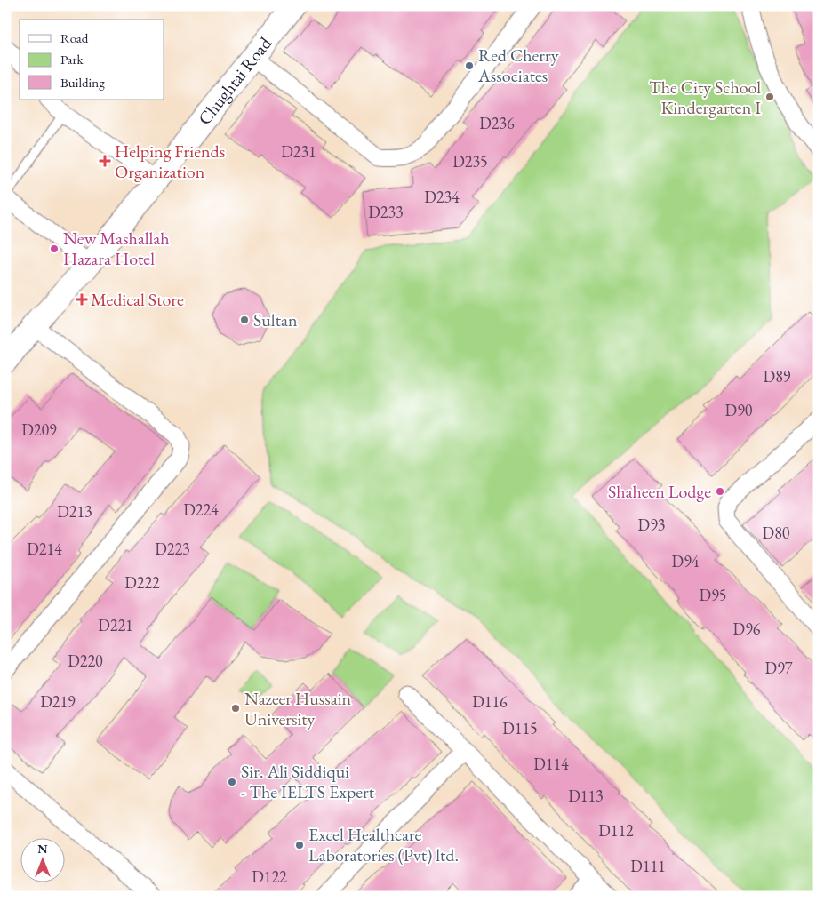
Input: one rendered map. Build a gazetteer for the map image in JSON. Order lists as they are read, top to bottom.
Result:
{
  "streets": {
    "street": ["Chughtai Road"]
  },
  "places": {
    "other": [
      "Red Cherry Associates",
      "The City School Kindergarten I",
      "New Mashallah Hazara Hotel",
      "Sultan",
      "Shaheen Lodge",
      "Nazeer Hussain University",
      "Sir. Ali Siddiqui - The IELTS Expert",
      "Excel Healthcare Laboratories (Pvt) ltd."
    ],
    "health": ["Helping Friends Organization", "Medical Store"]
  },
  "house_numbers": [
    "D236",
    "D231",
    "D235",
    "D234",
    "D233",
    "D89",
    "D90",
    "D209",
    "D224",
    "D213",
    "D93",
    "D80",
    "D214",
    "D223",
    "D94",
    "D222",
    "D95",
    "D221",
    "D96",
    "D220",
    "D97",
    "D219",
    "D116",
    "D115",
    "D114",
    "D113",
    "D112",
    "D111",
    "D122"
  ],
  "legend": ["Road", "Park", "Building"],
  "north": "top"
}
